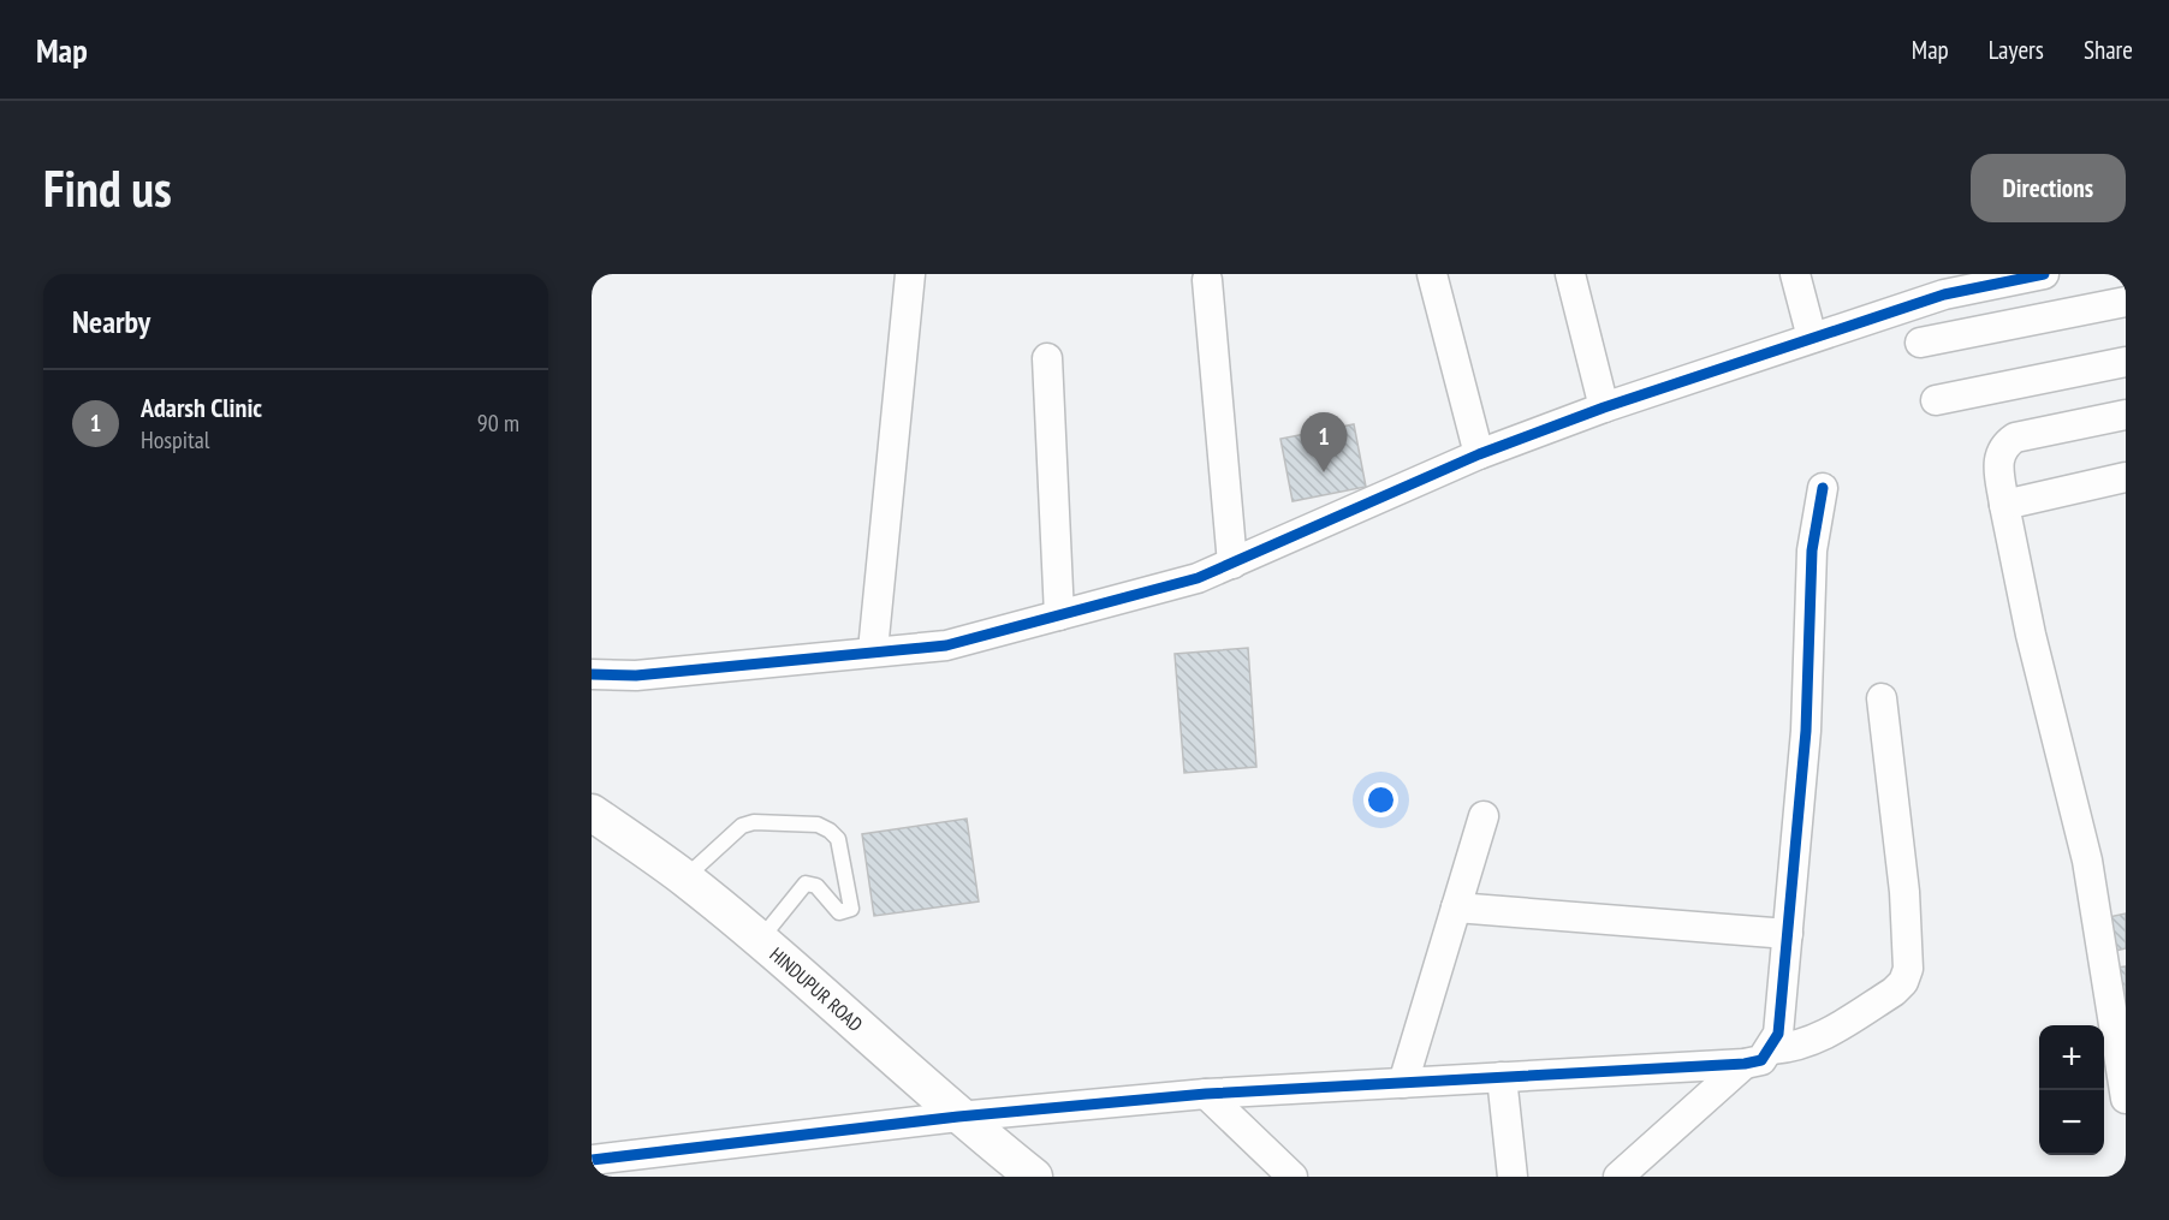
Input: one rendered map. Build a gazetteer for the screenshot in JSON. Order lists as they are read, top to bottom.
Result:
{
  "streets": {
    "street": ["HINDUPUR ROAD"]
  },
  "page": {
    "header": "Map",
    "nav": ["Map", "Layers", "Share"],
    "buttons": "Directions",
    "title": "Find us",
    "heading": "Nearby",
    "list": [
      {
        "mark": "1",
        "name": "Adarsh Clinic",
        "note": "Hospital",
        "value": "90 m"
      }
    ],
    "pins": "1",
    "map_buttons": ["+", "−"]
  }
}
